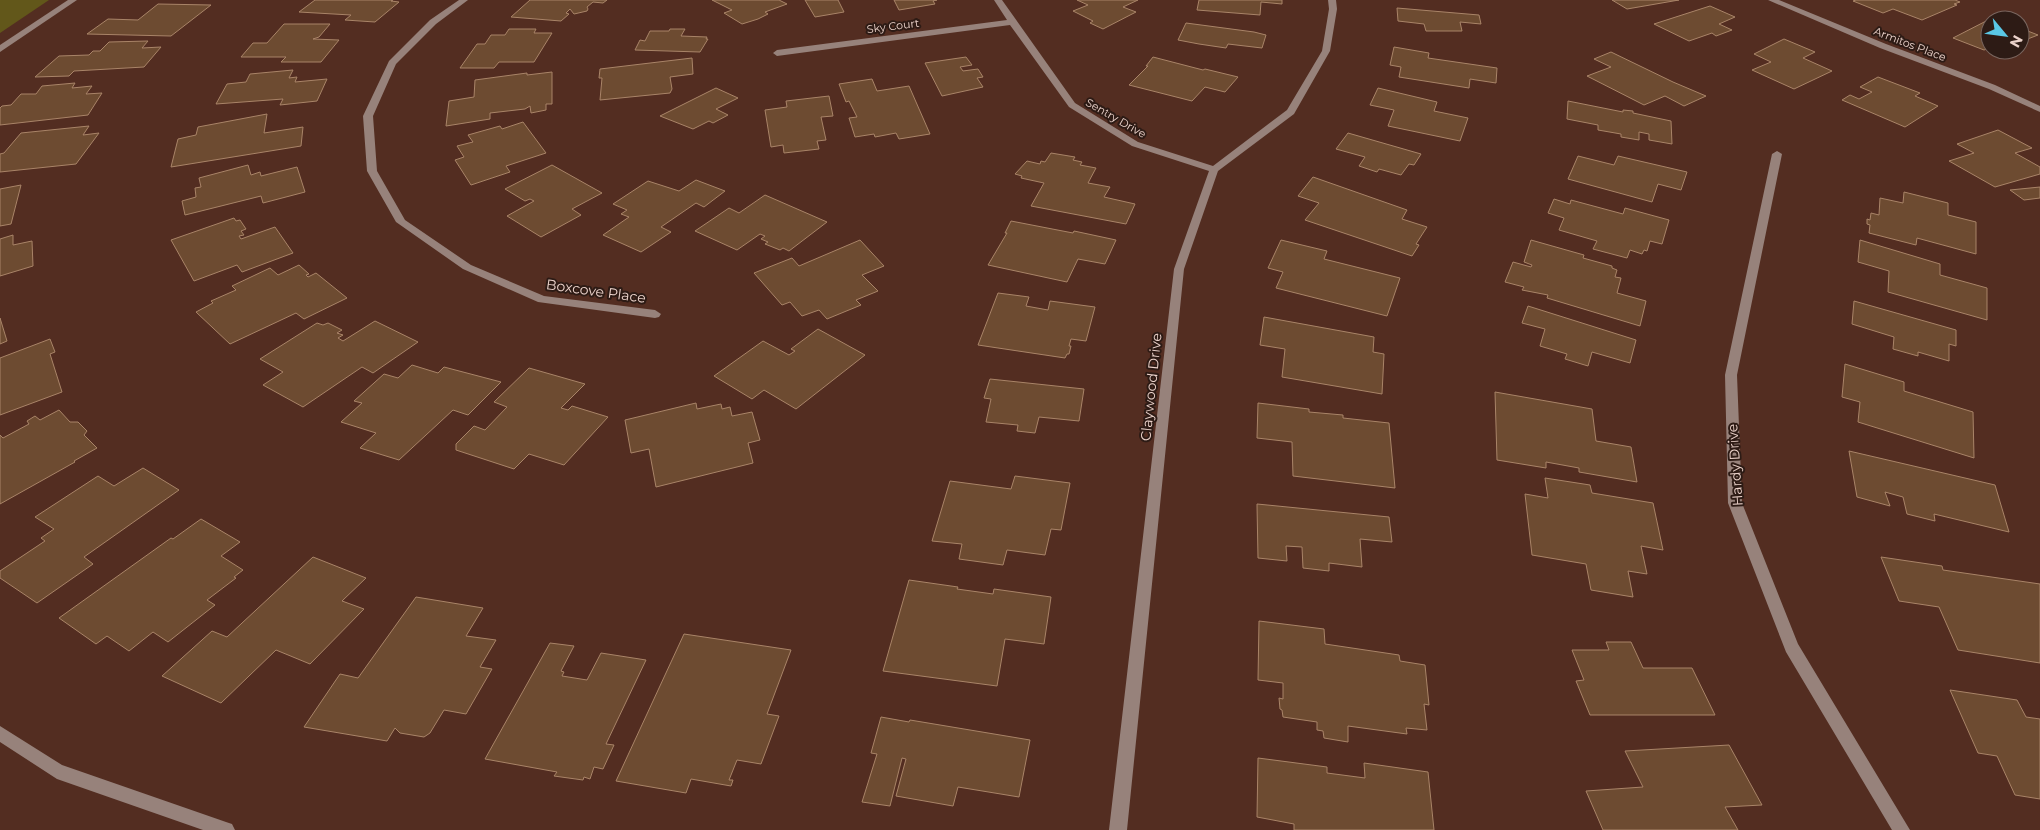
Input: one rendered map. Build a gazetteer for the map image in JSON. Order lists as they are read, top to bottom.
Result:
{
  "streets": {
    "street": [
      "Sky Court",
      "Armitos Place",
      "Sentry Drive",
      "Boxcove Place",
      "Claywood Drive",
      "Hardy Drive"
    ]
  },
  "crossings": [
    ["Sky Court", "Sentry Drive"],
    ["Sentry Drive", "Claywood Drive"]
  ],
  "north": "bottom right"
}
